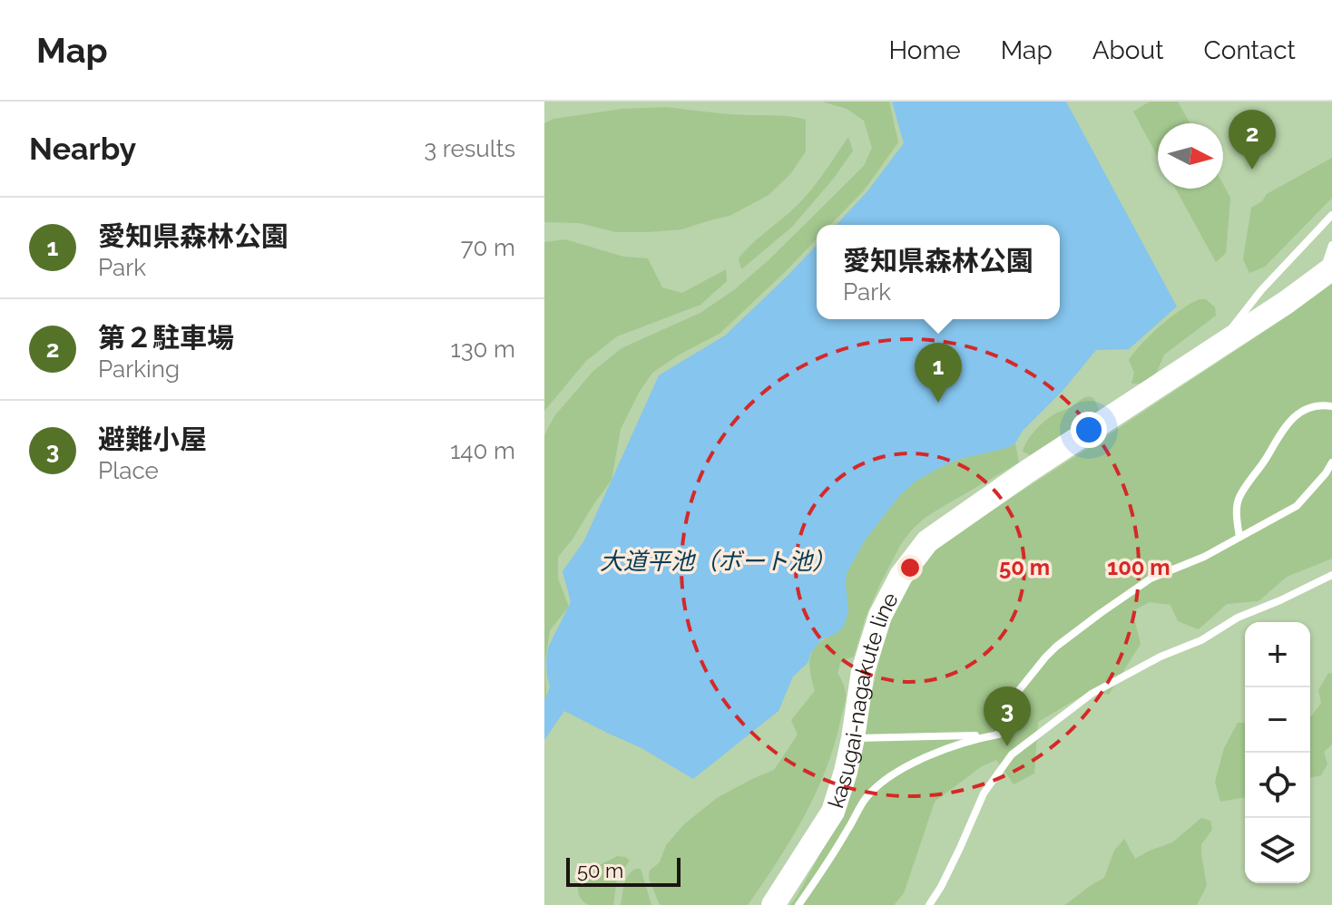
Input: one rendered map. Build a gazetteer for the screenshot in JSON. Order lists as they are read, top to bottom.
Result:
{
  "streets": {
    "main road": ["kasugai-nagakute line"]
  },
  "water": ["大道平池（ボート池）"],
  "scale_bar": "50 m",
  "north": "right",
  "page": {
    "header": "Map",
    "nav": [
      "Home",
      "Map",
      "About",
      "Contact"
    ],
    "heading": ["Nearby", "3 results"],
    "pins": ["2", "1", "3"],
    "list": [
      {
        "mark": "1",
        "name": "愛知県森林公園",
        "note": "Park",
        "value": "70 m"
      },
      {
        "mark": "2",
        "name": "第２駐車場",
        "note": "Parking",
        "value": "130 m"
      },
      {
        "mark": "3",
        "name": "避難小屋",
        "note": "Place",
        "value": "140 m"
      }
    ],
    "popup": ["愛知県森林公園", "Park"],
    "map_buttons": ["+", "−"],
    "scale": "50 m"
  },
  "rings": ["50 m", "100 m"]
}
